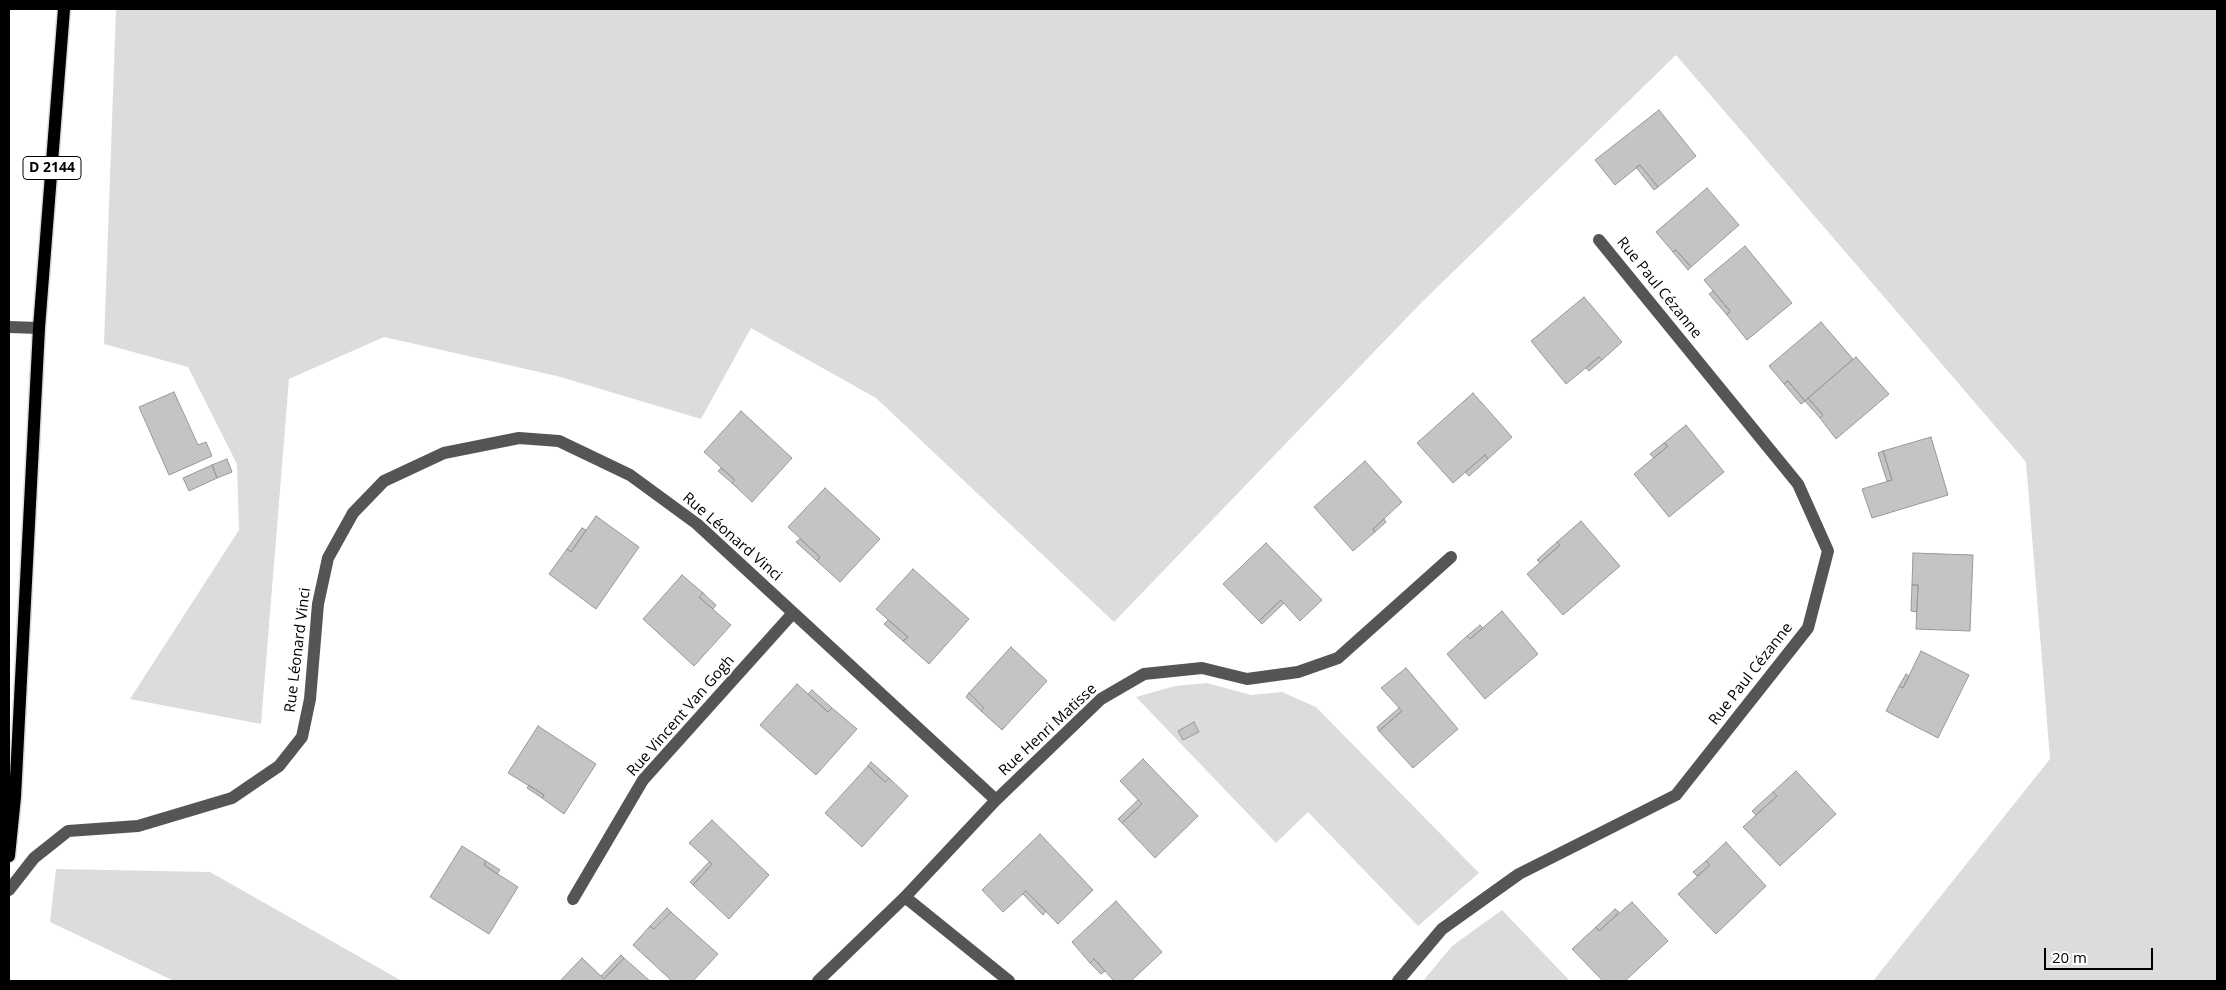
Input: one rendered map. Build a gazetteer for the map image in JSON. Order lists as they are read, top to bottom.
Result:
{
  "streets": {
    "main road": ["D 2144"],
    "street": [
      "Rue Paul Cézanne",
      "Rue Léonard Vinci",
      "Rue Vincent Van Gogh",
      "Rue Henri Matisse"
    ]
  },
  "crossings": [
    ["Rue Léonard Vinci", "Rue Vincent Van Gogh"],
    ["Rue Léonard Vinci", "Rue Henri Matisse"]
  ],
  "scale_bar": "20 m"
}
